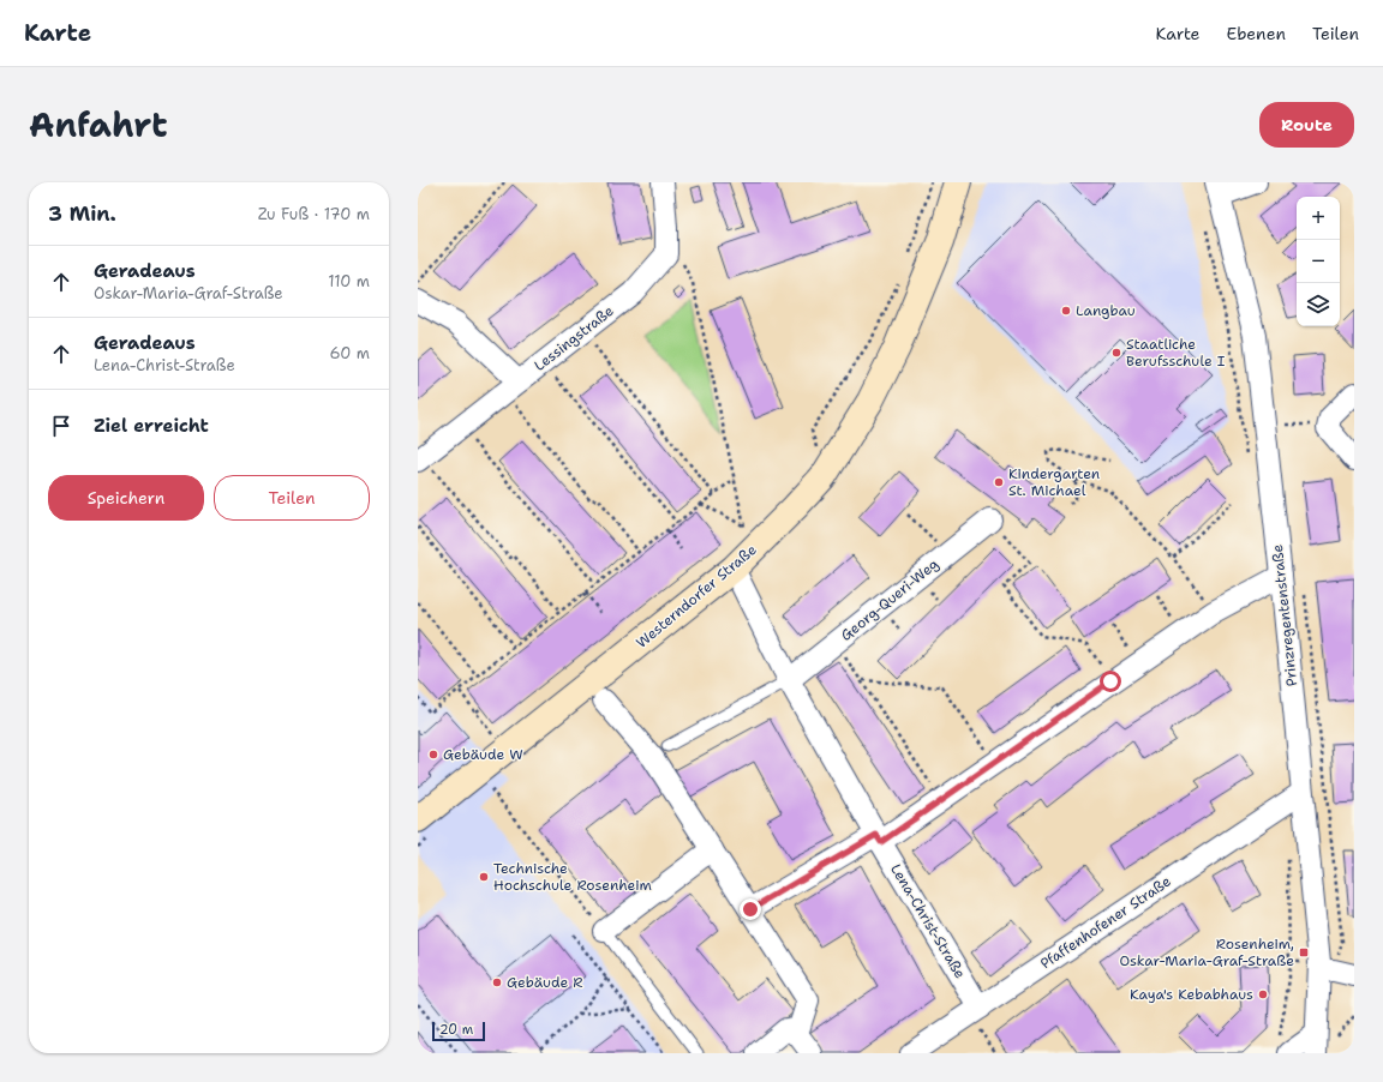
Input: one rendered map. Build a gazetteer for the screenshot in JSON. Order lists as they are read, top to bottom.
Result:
{
  "streets": {
    "main road": ["Westerndorfer Straße"],
    "street": [
      "Lessingstraße",
      "Georg-Queri-Weg",
      "Prinzregentenstraße",
      "Lena-Christ-Straße",
      "Pfaffenhofener Straße"
    ]
  },
  "crossings": [
    ["Westerndorfer Straße", "Lena-Christ-Straße"],
    ["Georg-Queri-Weg", "Lena-Christ-Straße"],
    ["Prinzregentenstraße", "Pfaffenhofener Straße"],
    ["Lena-Christ-Straße", "Pfaffenhofener Straße"]
  ],
  "places": {
    "other": [
      "Langbau",
      "Staatliche Berufsschule I",
      "Kindergarten St. Michael",
      "Gebäude W",
      "Technische Hochschule Rosenheim",
      "Gebäude R",
      "Kaya's Kebabhaus"
    ],
    "transit": ["Rosenheim, Oskar-Maria-Graf-Straße"]
  },
  "scale_bar": "20 m",
  "page": {
    "header": "Karte",
    "nav": ["Karte", "Ebenen", "Teilen"],
    "title": "Anfahrt",
    "buttons": [
      "Route",
      ["Speichern", "Teilen"]
    ],
    "heading": ["3 Min.", "Zu Fuß · 170 m"],
    "map_buttons": ["+", "−"],
    "list": [
      ["Geradeaus", "Oskar-Maria-Graf-Straße", "110 m"],
      ["Geradeaus", "Lena-Christ-Straße", "60 m"],
      "Ziel erreicht"
    ],
    "scale": "20 m"
  }
}
